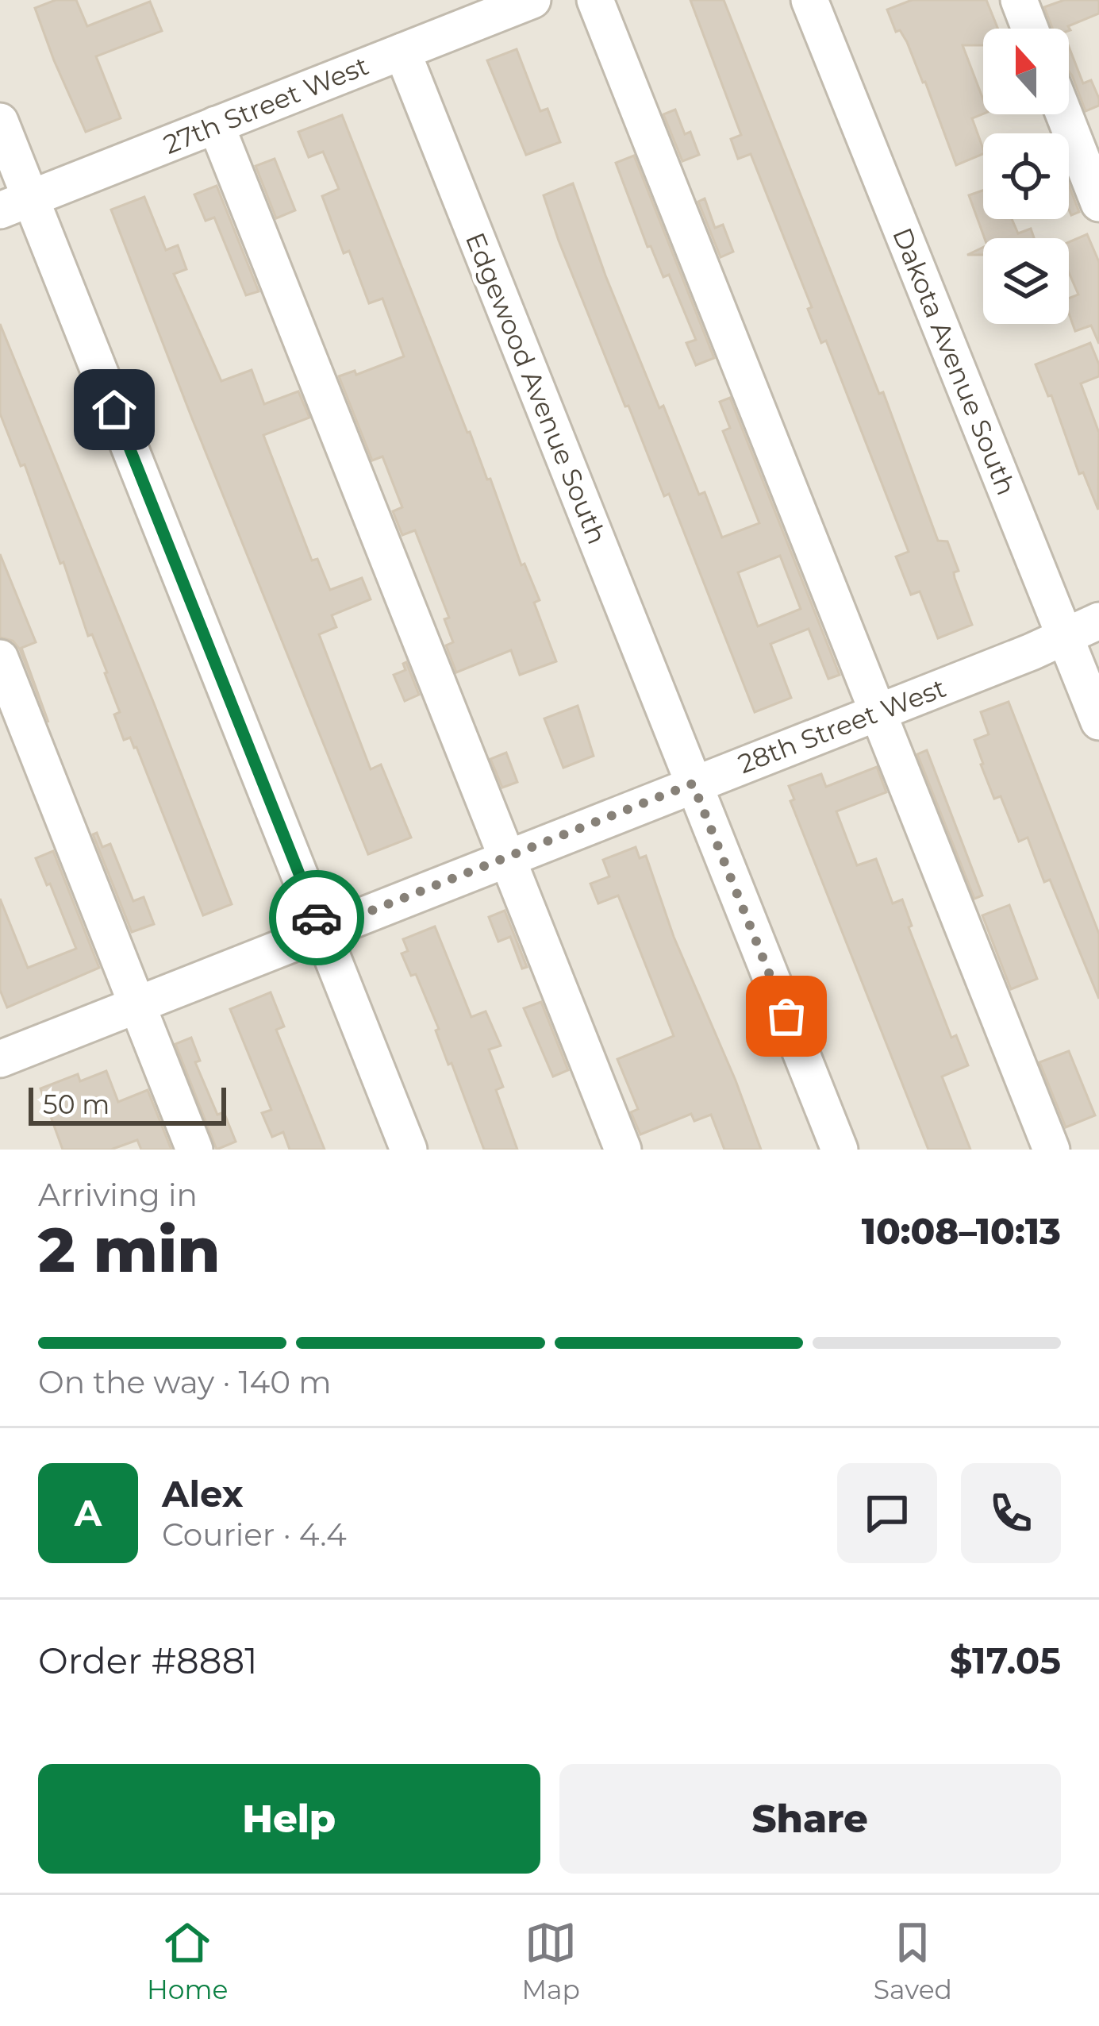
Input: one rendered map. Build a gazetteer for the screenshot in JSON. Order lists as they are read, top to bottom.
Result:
{
  "streets": {
    "street": [
      "27th Street West",
      "Dakota Avenue South",
      "Edgewood Avenue South",
      "28th Street West"
    ]
  },
  "crossings": [
    ["27th Street West", "Edgewood Avenue South"],
    ["Dakota Avenue South", "28th Street West"],
    ["Edgewood Avenue South", "28th Street West"]
  ],
  "scale_bar": "50 m",
  "north": "top",
  "page": {
    "scale": "50 m",
    "heading": ["2 min", "Arriving in", "10:08–10:13"],
    "panel": [
      "Alex",
      "Courier · 4.4",
      "Order #8881",
      "$17.05"
    ],
    "bar": "On the way · 140 m",
    "round": "A",
    "buttons": ["Help", "Share"],
    "tabs": ["Home", "Map", "Saved"]
  }
}
